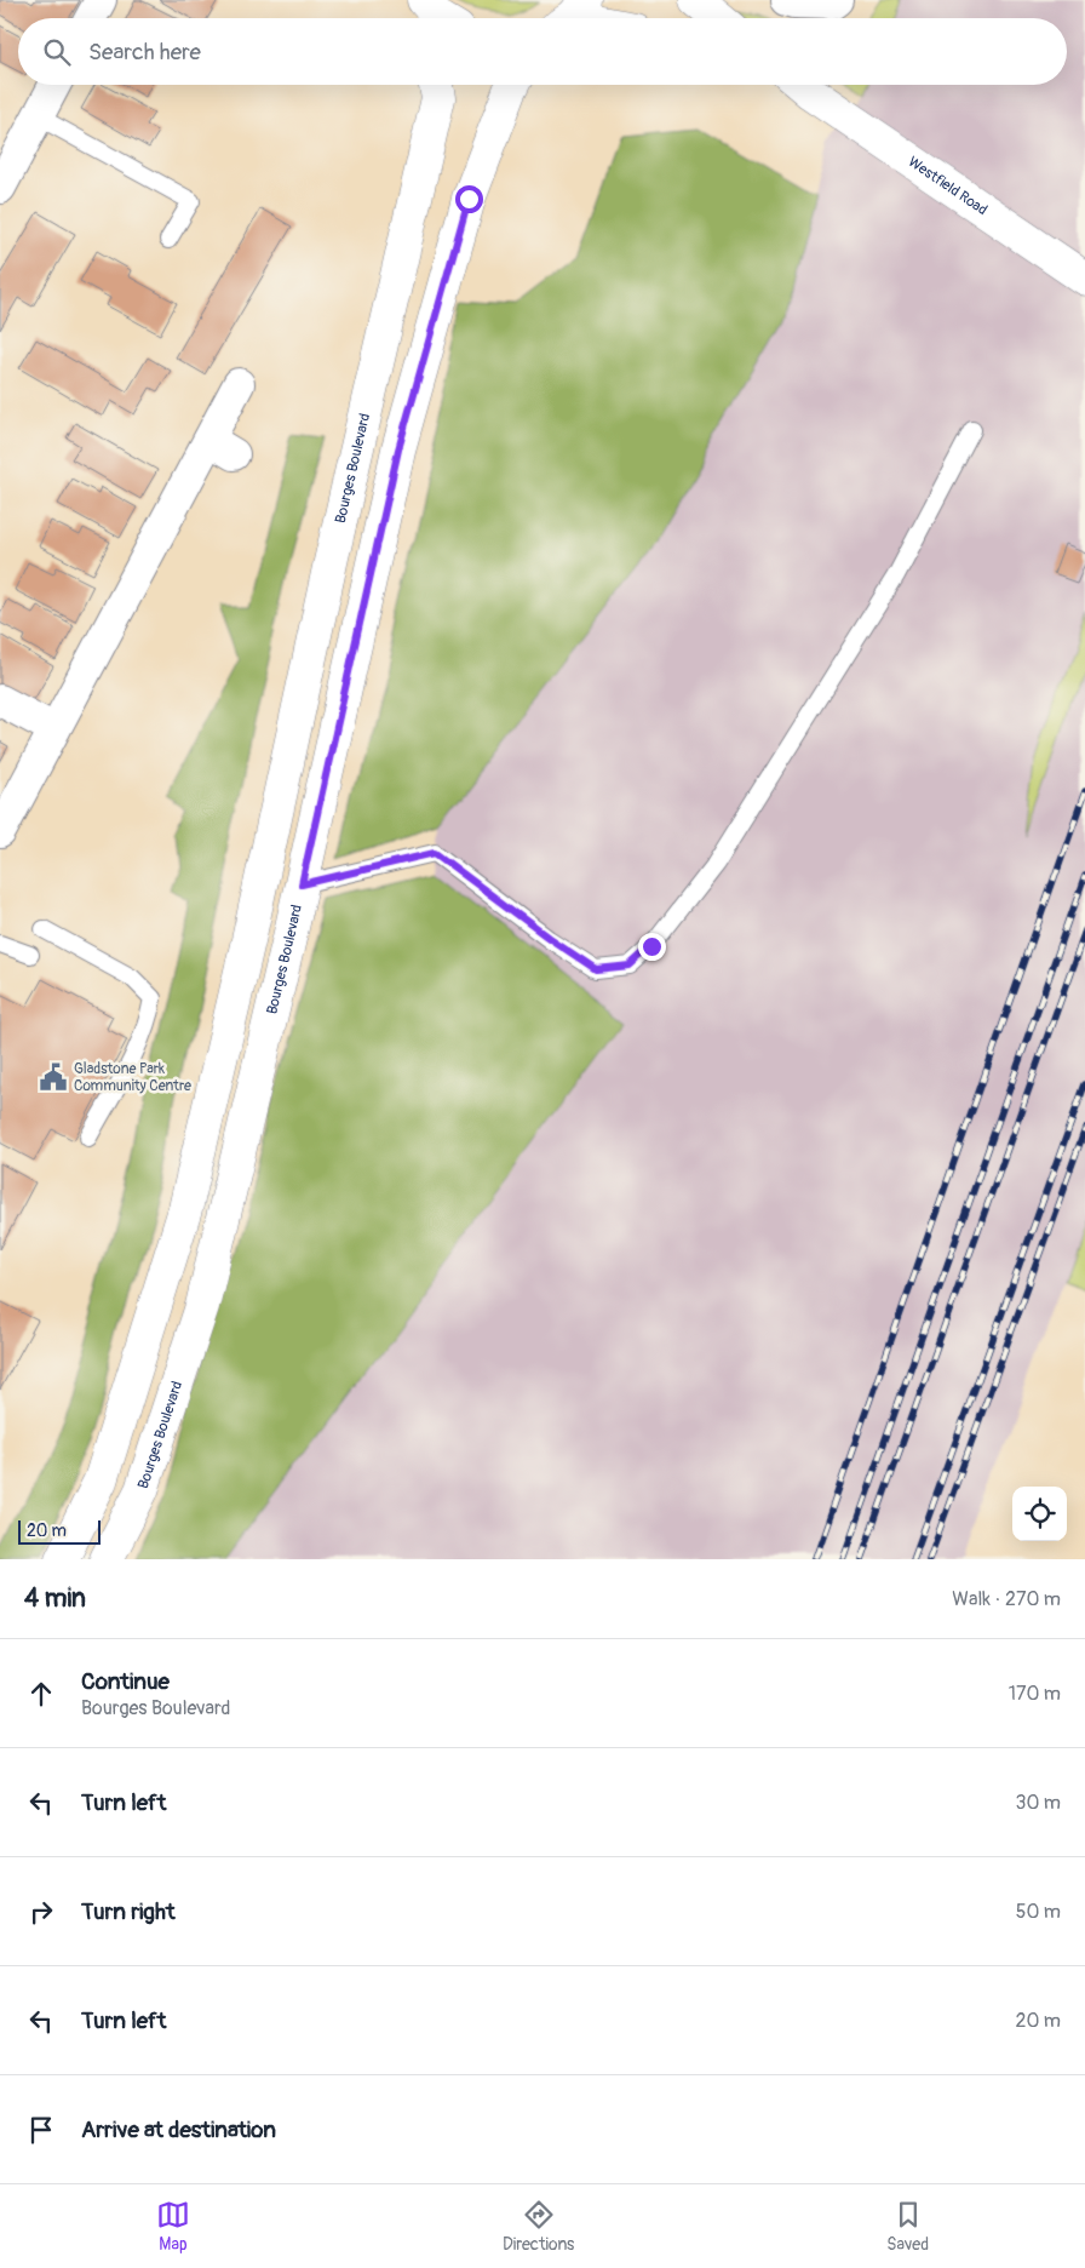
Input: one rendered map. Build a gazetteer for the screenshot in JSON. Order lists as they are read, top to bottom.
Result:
{
  "streets": {
    "main road": ["Westfield Road", "Bourges Boulevard"]
  },
  "places": {
    "public building": ["Gladstone Park Community Centre"]
  },
  "scale_bar": "20 m",
  "page": {
    "search": "Search here",
    "scale": "20 m",
    "heading": ["4 min", "Walk · 270 m"],
    "list": [
      ["Continue", "Bourges Boulevard", "170 m"],
      ["Turn left", "30 m"],
      ["Turn right", "50 m"],
      ["Turn left", "20 m"],
      "Arrive at destination"
    ],
    "nav": ["Map", "Directions", "Saved"]
  }
}
